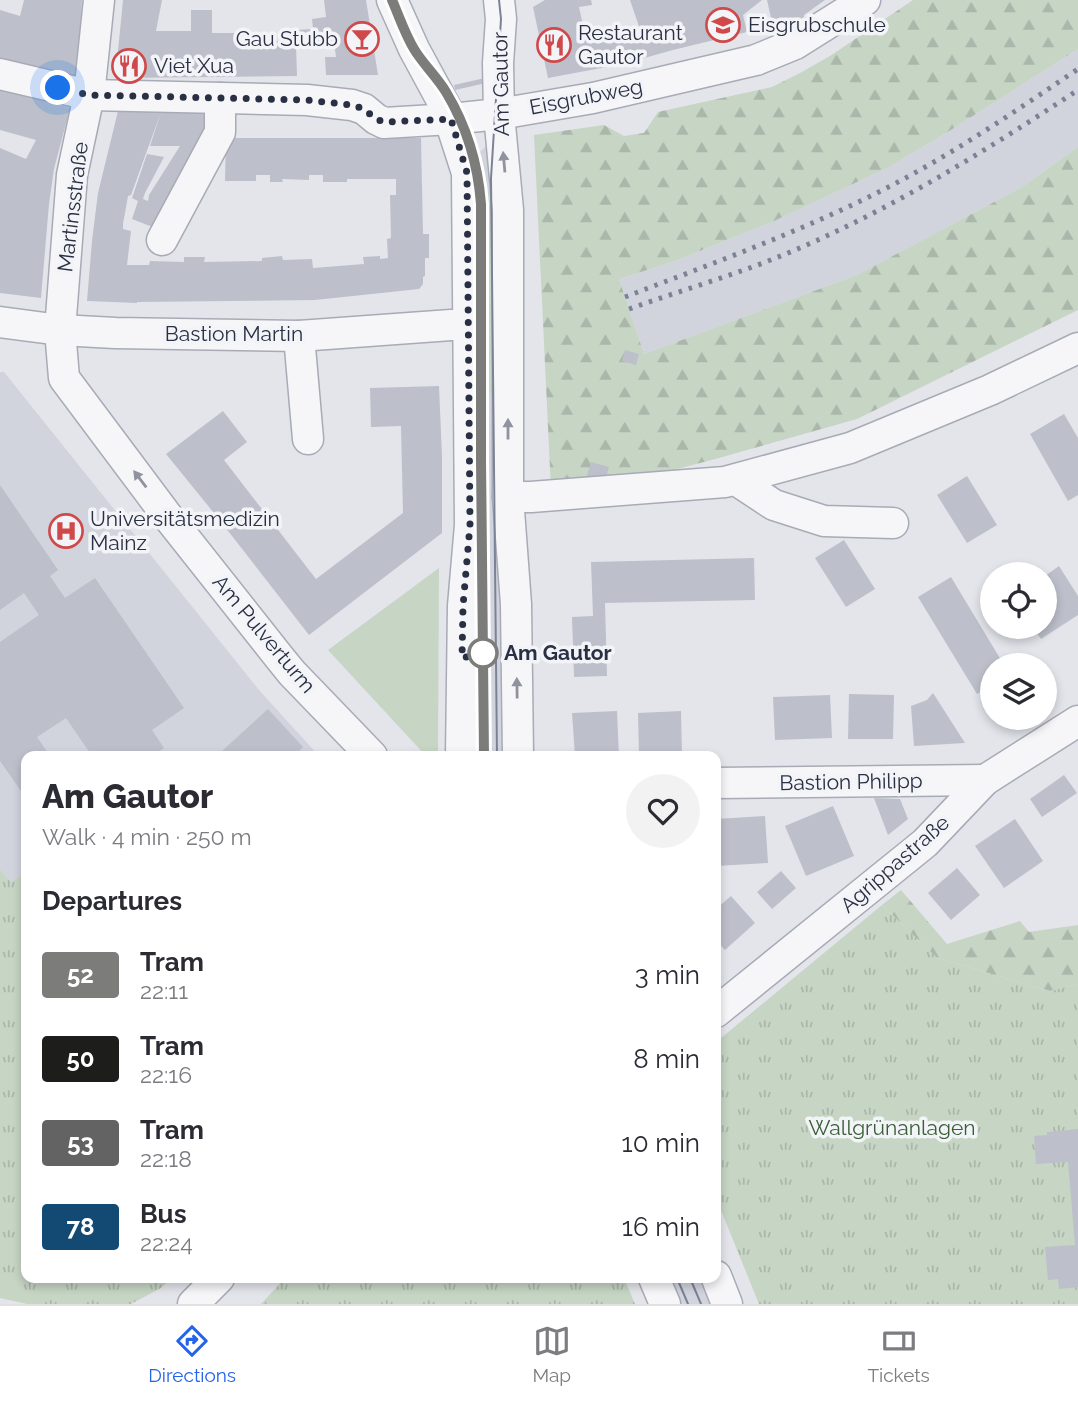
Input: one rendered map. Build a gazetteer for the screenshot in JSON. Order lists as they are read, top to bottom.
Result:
{
  "streets": {
    "street": [
      "Am Gautor",
      "Eisgrubweg",
      "Martinsstraße",
      "Bastion Martin",
      "Am Pulverturm",
      "Bastion Philipp",
      "Agrippastraße"
    ]
  },
  "crossings": [
    ["Am Gautor", "Eisgrubweg"],
    ["Eisgrubweg", "Martinsstraße"],
    ["Martinsstraße", "Bastion Martin"],
    ["Martinsstraße", "Am Pulverturm"],
    ["Bastion Martin", "Am Pulverturm"],
    ["Bastion Philipp", "Agrippastraße"]
  ],
  "one_way": ["Am Pulverturm"],
  "parks": ["Wallgrünanlagen"],
  "places": {
    "school or university": ["Eisgrubschule"],
    "bar": ["Gau Stubb"],
    "restaurant": ["Restaurant Gautor", "Viet Xua"],
    "hospital": ["Universitätsmedizin Mainz"],
    "other": ["Am Gautor"]
  },
  "lines": ["tram line 52"],
  "page": {
    "heading": [
      ["Am Gautor", "Walk · 4 min · 250 m"],
      "Departures"
    ],
    "list": [
      {
        "mark": "52",
        "name": "Tram",
        "note": "22:11",
        "value": "3 min"
      },
      {
        "mark": "50",
        "name": "Tram",
        "note": "22:16",
        "value": "8 min"
      },
      {
        "mark": "53",
        "name": "Tram",
        "note": "22:18",
        "value": "10 min"
      },
      {
        "mark": "78",
        "name": "Bus",
        "note": "22:24",
        "value": "16 min"
      }
    ],
    "tabs": ["Directions", "Map", "Tickets"]
  }
}
